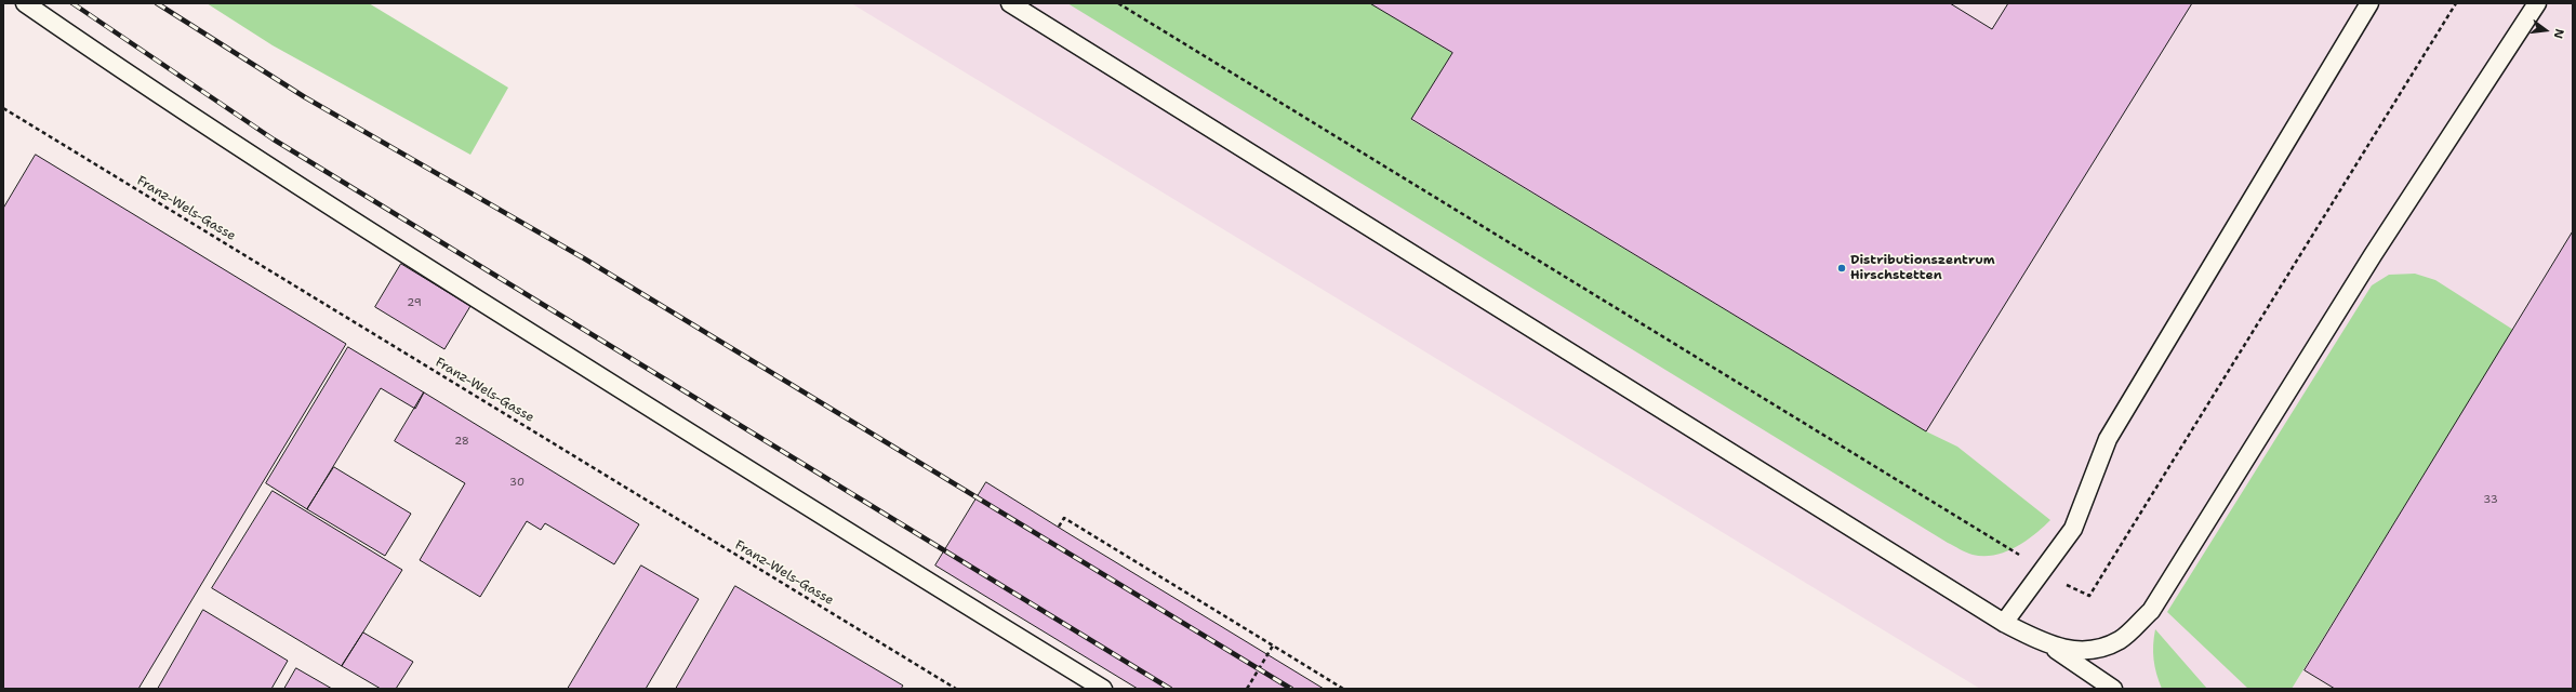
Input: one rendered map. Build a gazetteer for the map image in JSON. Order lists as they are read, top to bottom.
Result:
{
  "streets": {
    "path": ["Franz-Wels-Gasse"]
  },
  "places": ["Distributionszentrum Hirschstetten"],
  "house_numbers": [
    "29",
    "28",
    "30",
    "33"
  ],
  "north": "right"
}
